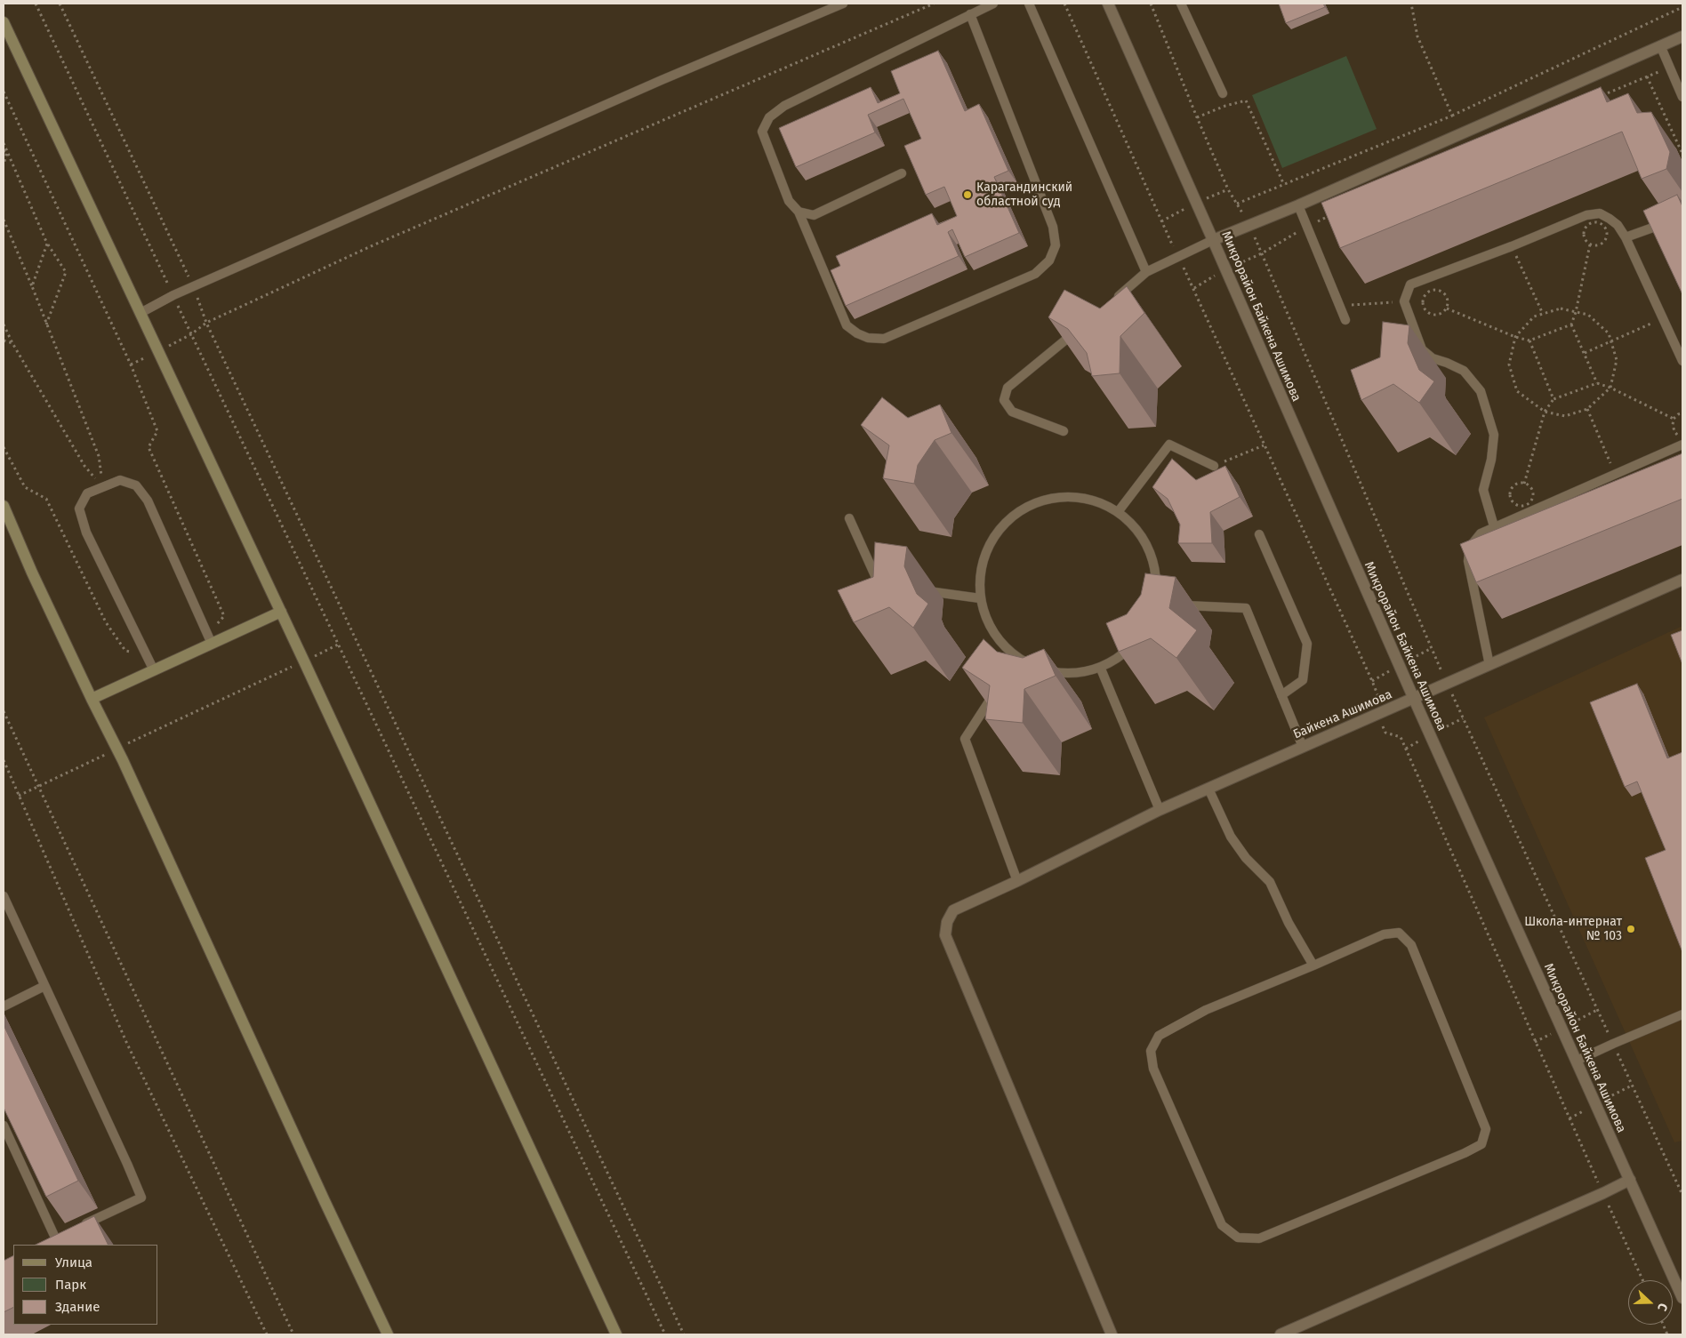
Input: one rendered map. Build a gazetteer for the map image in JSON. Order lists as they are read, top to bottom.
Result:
{
  "streets": {
    "street": ["Микрорайон Байкена Ашимова", "Байкена Ашимова"]
  },
  "crossings": [
    ["Микрорайон Байкена Ашимова", "Байкена Ашимова"]
  ],
  "places": ["Карагандинский областной суд", "Школа-интернат № 103"],
  "legend": ["Улица", "Парк", "Здание"],
  "north": "right"
}
